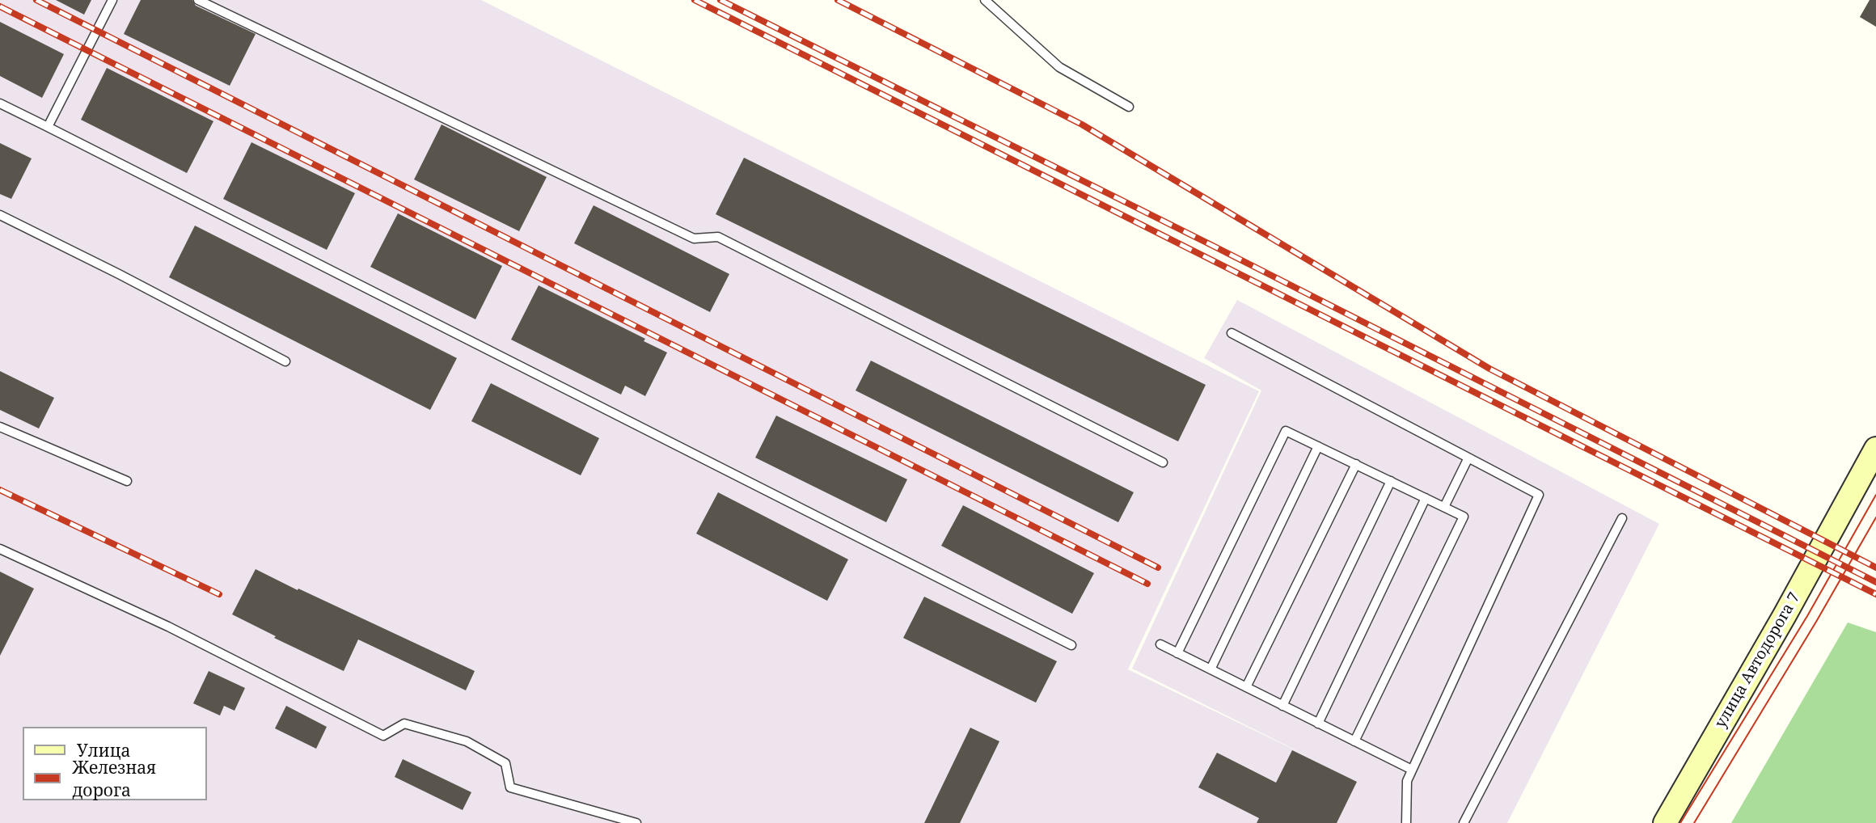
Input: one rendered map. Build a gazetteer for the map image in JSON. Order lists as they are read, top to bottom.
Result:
{
  "streets": {
    "street": ["улица Автодорога 7"]
  },
  "legend": ["Улица", "Железная дорога"]
}
